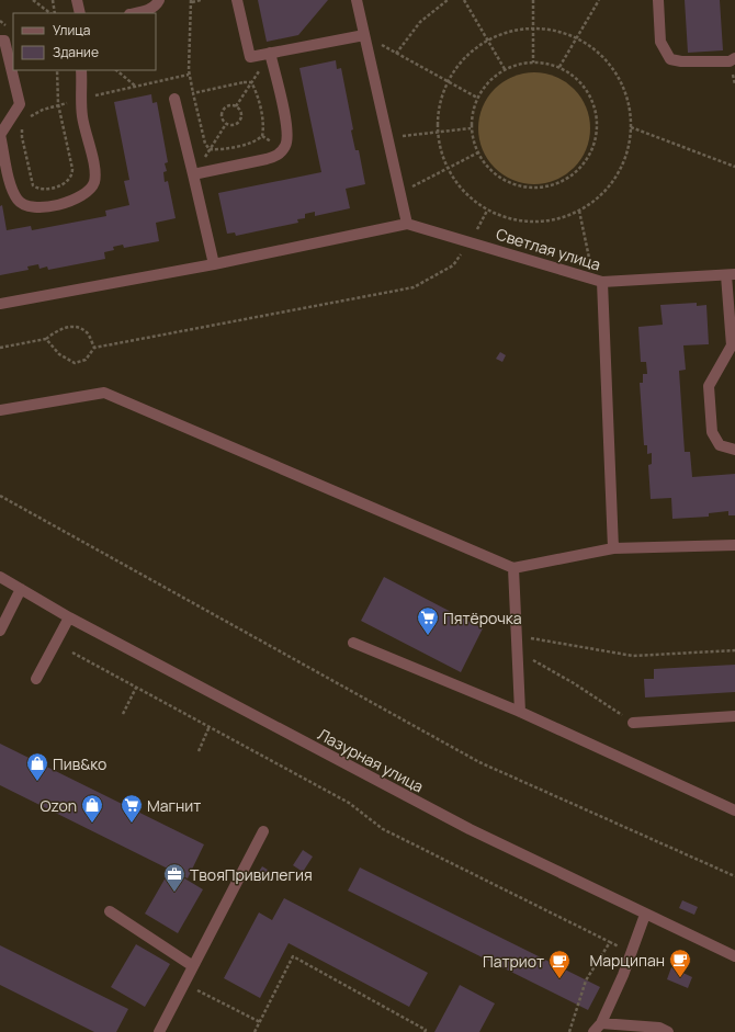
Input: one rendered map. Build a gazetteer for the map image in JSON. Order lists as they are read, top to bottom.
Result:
{
  "streets": {
    "street": ["Светлая улица", "Лазурная улица"]
  },
  "places": {
    "supermarket": ["Пятёрочка", "Магнит"],
    "shop": ["Пив&ко", "Ozon"],
    "office": ["ТвояПривилегия"],
    "cafe": ["Марципан", "Патриот"]
  },
  "legend": ["Улица", "Здание"]
}
